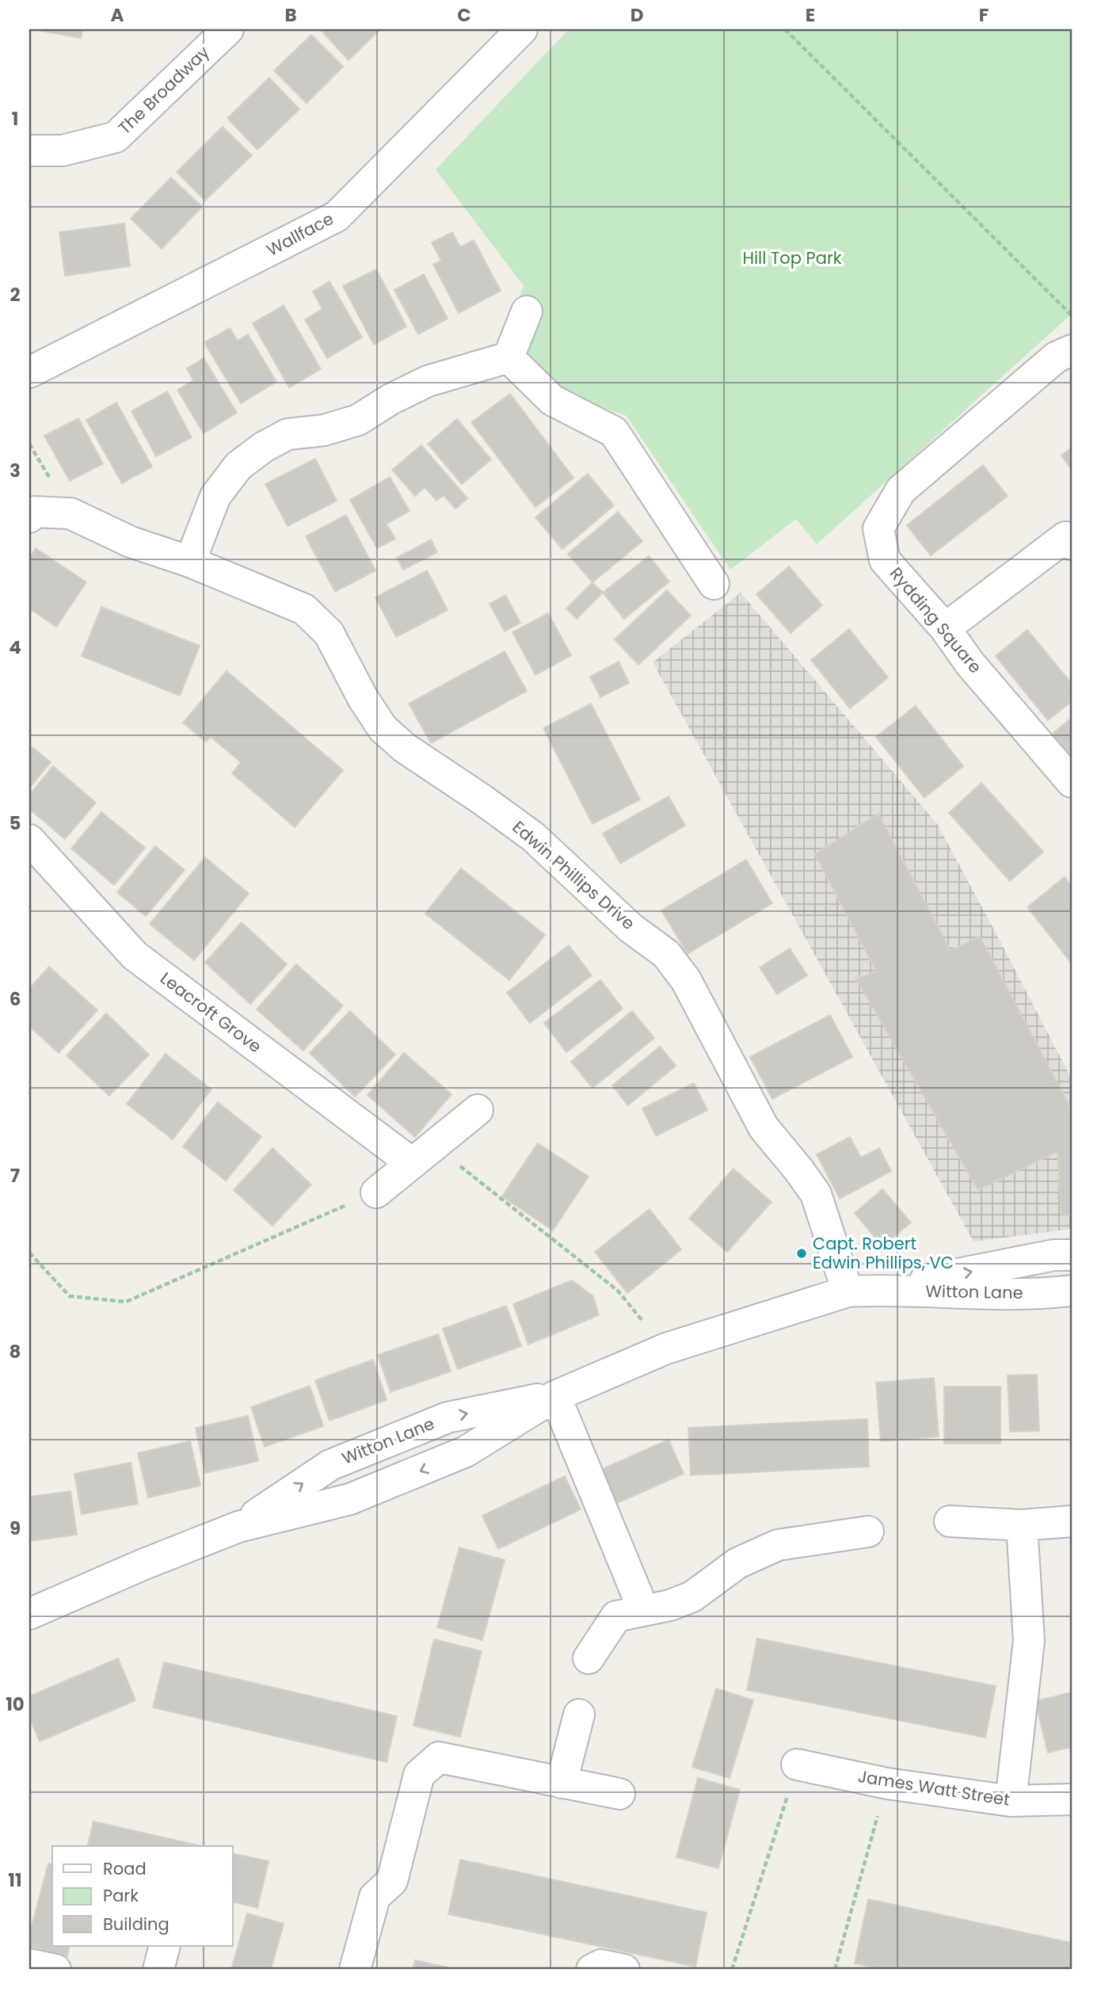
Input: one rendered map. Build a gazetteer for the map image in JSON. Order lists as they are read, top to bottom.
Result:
{
  "streets": {
    "street": [
      "The Broadway",
      "Wallface",
      "Rydding Square",
      "Edwin Phillips Drive",
      "Leacroft Grove",
      "Witton Lane",
      "James Watt Street"
    ]
  },
  "crossings": [
    ["Edwin Phillips Drive", "Witton Lane"]
  ],
  "parks": ["Hill Top Park"],
  "places": ["Capt. Robert Edwin Phillips, VC"],
  "legend": ["Road", "Park", "Building"],
  "grid": {
    "columns": [
      "A",
      "B",
      "C",
      "D",
      "E",
      "F"
    ],
    "rows": [
      "1",
      "2",
      "3",
      "4",
      "5",
      "6",
      "7",
      "8",
      "9",
      "10",
      "11"
    ]
  }
}
